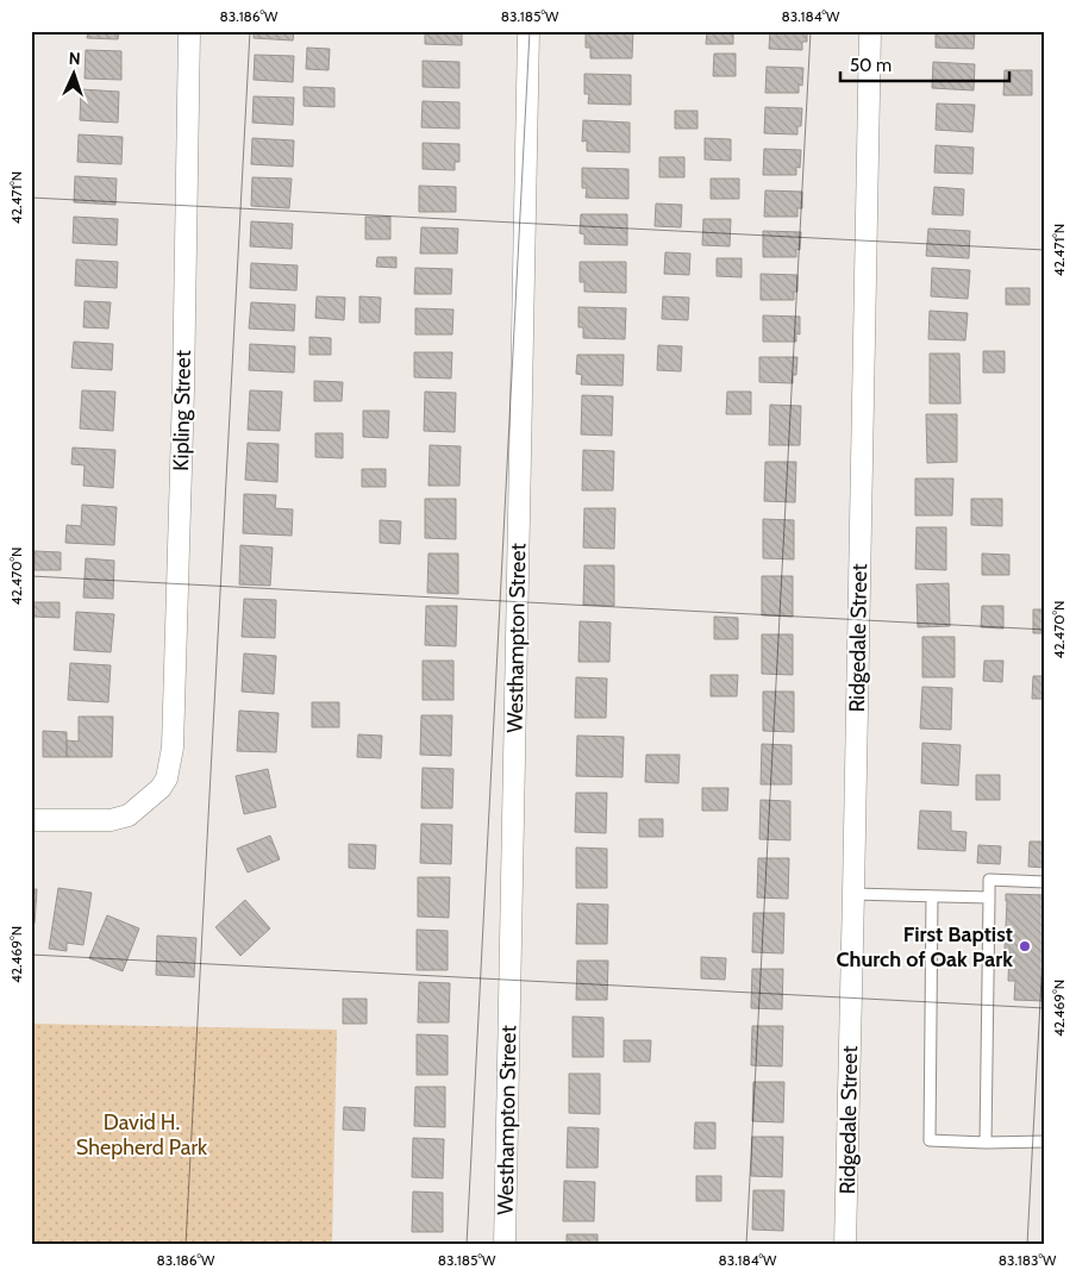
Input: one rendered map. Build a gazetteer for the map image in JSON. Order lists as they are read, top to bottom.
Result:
{
  "streets": {
    "street": ["Kipling Street", "Westhampton Street", "Ridgedale Street"]
  },
  "parks": ["David H. Shepherd Park"],
  "places": ["First Baptist Church of Oak Park"],
  "scale_bar": "50 m",
  "north": "top",
  "coordinates": [
    "83.186°W",
    "83.185°W",
    "83.184°W",
    "42.471°N",
    "42.470°N",
    "42.469°N",
    "83.183°W"
  ]
}
